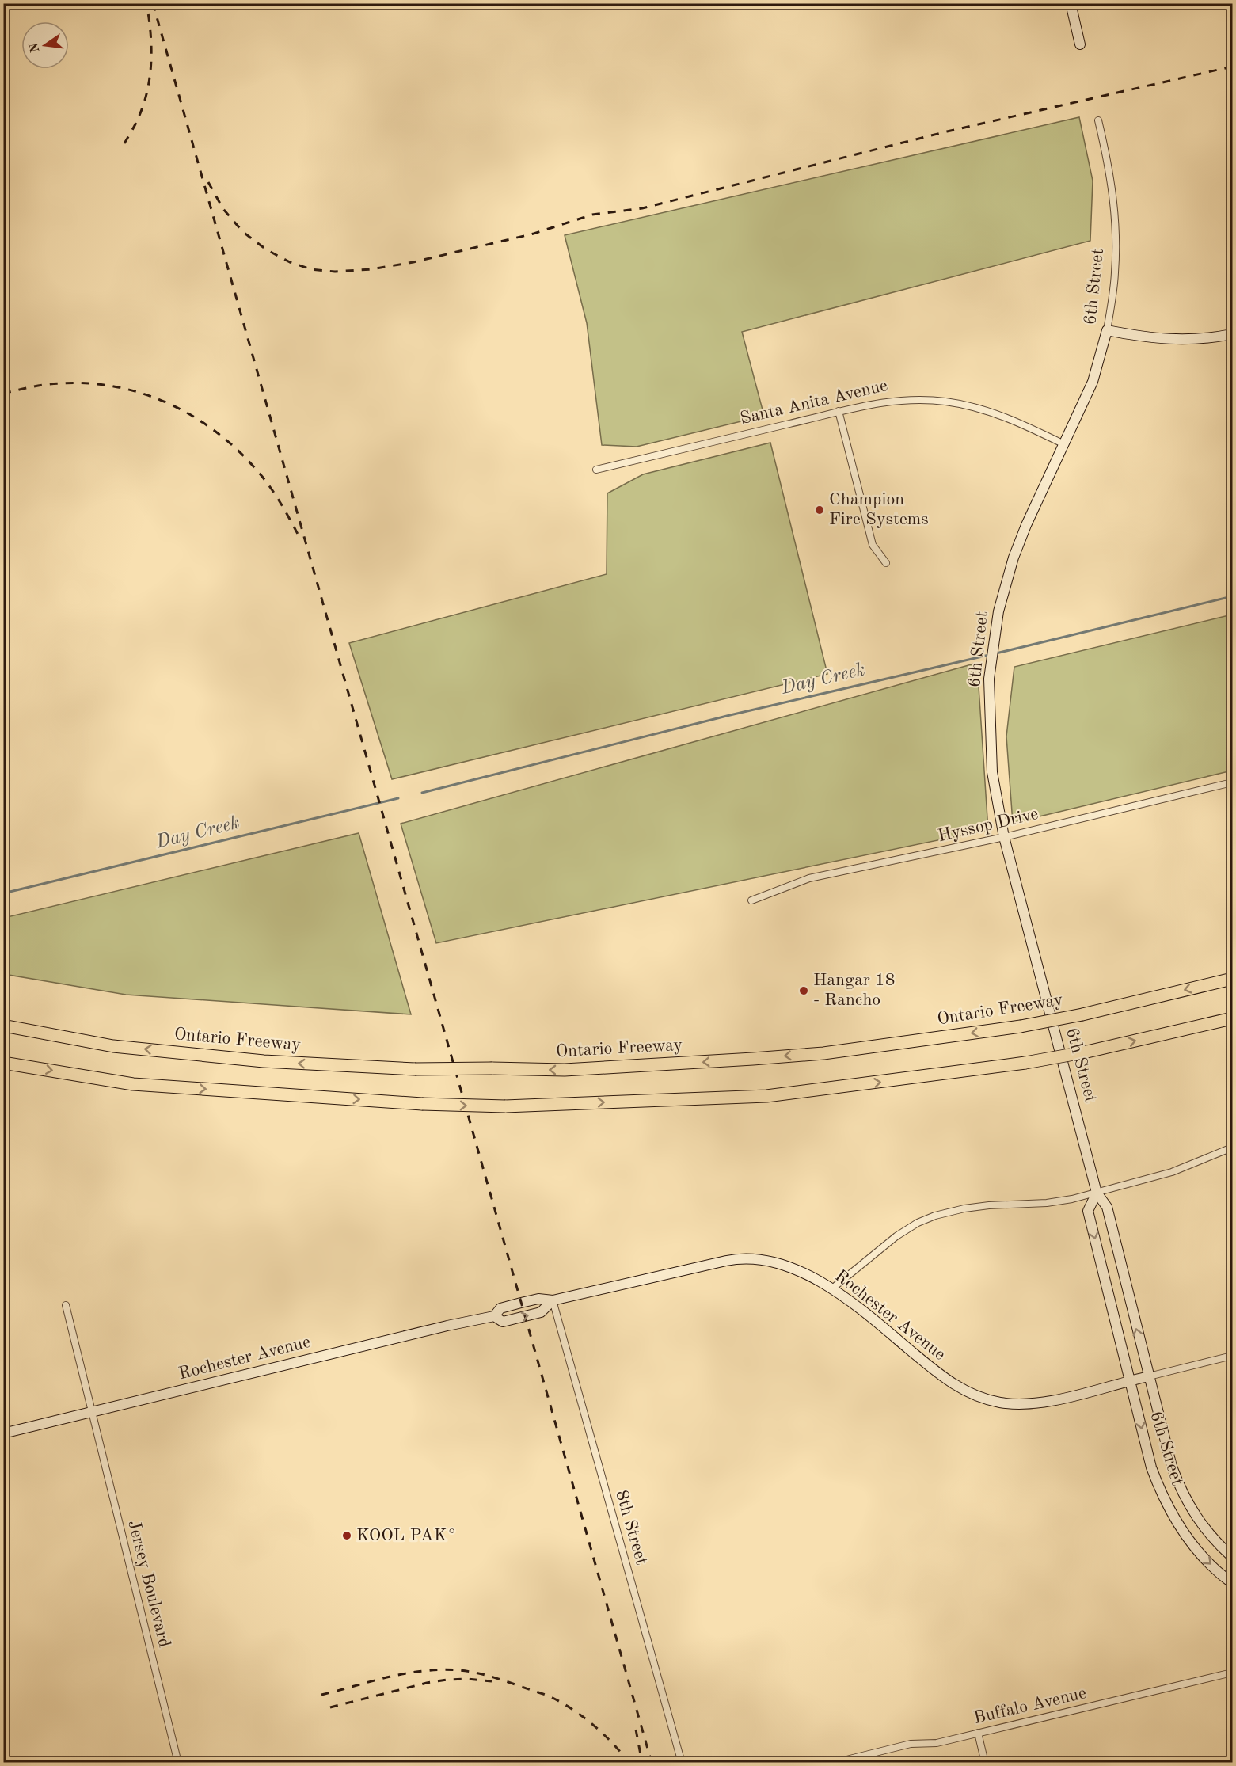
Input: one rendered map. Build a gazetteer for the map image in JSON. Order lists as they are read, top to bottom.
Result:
{
  "streets": {
    "highway": ["Ontario Freeway"],
    "main road": ["6th Street", "Rochester Avenue"],
    "street": [
      "Santa Anita Avenue",
      "Hyssop Drive",
      "8th Street",
      "Jersey Boulevard",
      "Buffalo Avenue"
    ]
  },
  "crossings": [
    ["6th Street", "Santa Anita Avenue"],
    ["6th Street", "Hyssop Drive"],
    ["6th Street", "Rochester Avenue"],
    ["Rochester Avenue", "8th Street"],
    ["Rochester Avenue", "Jersey Boulevard"]
  ],
  "water": ["Day Creek"],
  "places": ["Champion Fire Systems", "Hangar 18 - Rancho", "KOOL PAK°"],
  "north": "left"
}
